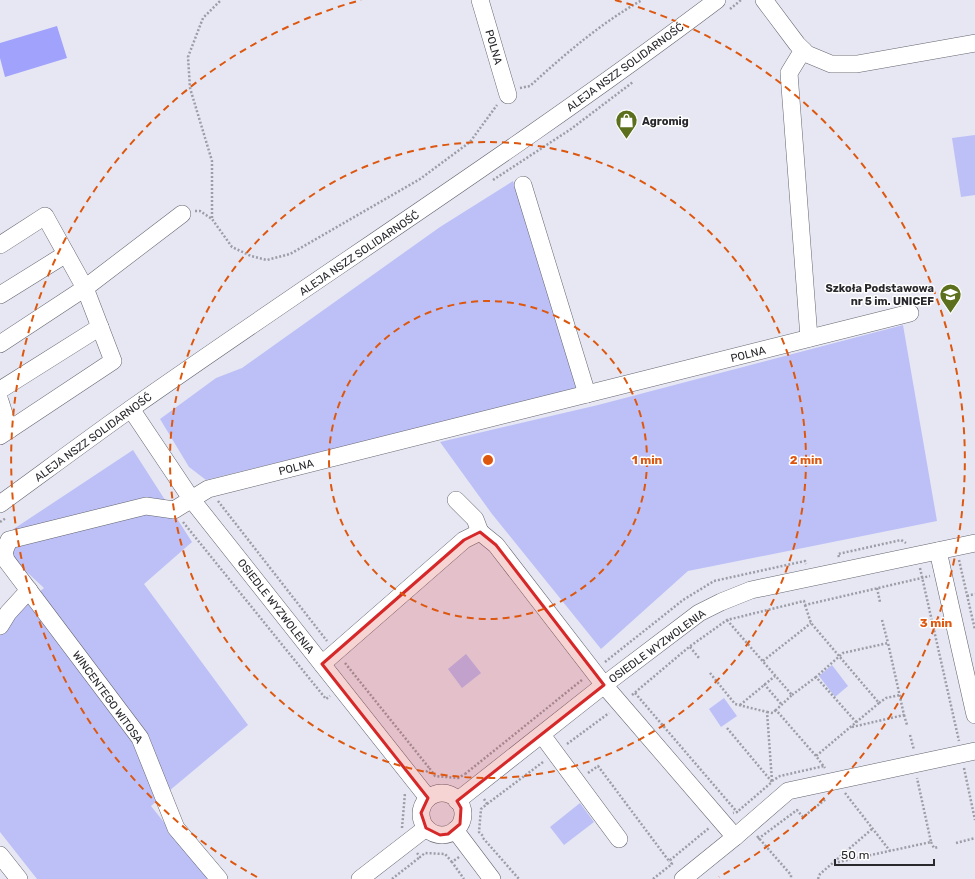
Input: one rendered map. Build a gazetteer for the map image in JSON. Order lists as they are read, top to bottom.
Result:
{
  "streets": {
    "street": [
      "POLNA",
      "ALEJA NSZZ SOLIDARNOŚĆ",
      "OSIEDLE WYZWOLENIA",
      "WINCENTEGO WITOSA"
    ]
  },
  "crossings": [
    ["POLNA", "OSIEDLE WYZWOLENIA"],
    ["POLNA", "WINCENTEGO WITOSA"],
    ["ALEJA NSZZ SOLIDARNOŚĆ", "OSIEDLE WYZWOLENIA"]
  ],
  "places": {
    "shop": ["Agromig"],
    "school or university": ["Szkoła Podstawowa nr 5 im. UNICEF"]
  },
  "scale_bar": "50 m",
  "rings": ["1 min", "2 min", "3 min"]
}
